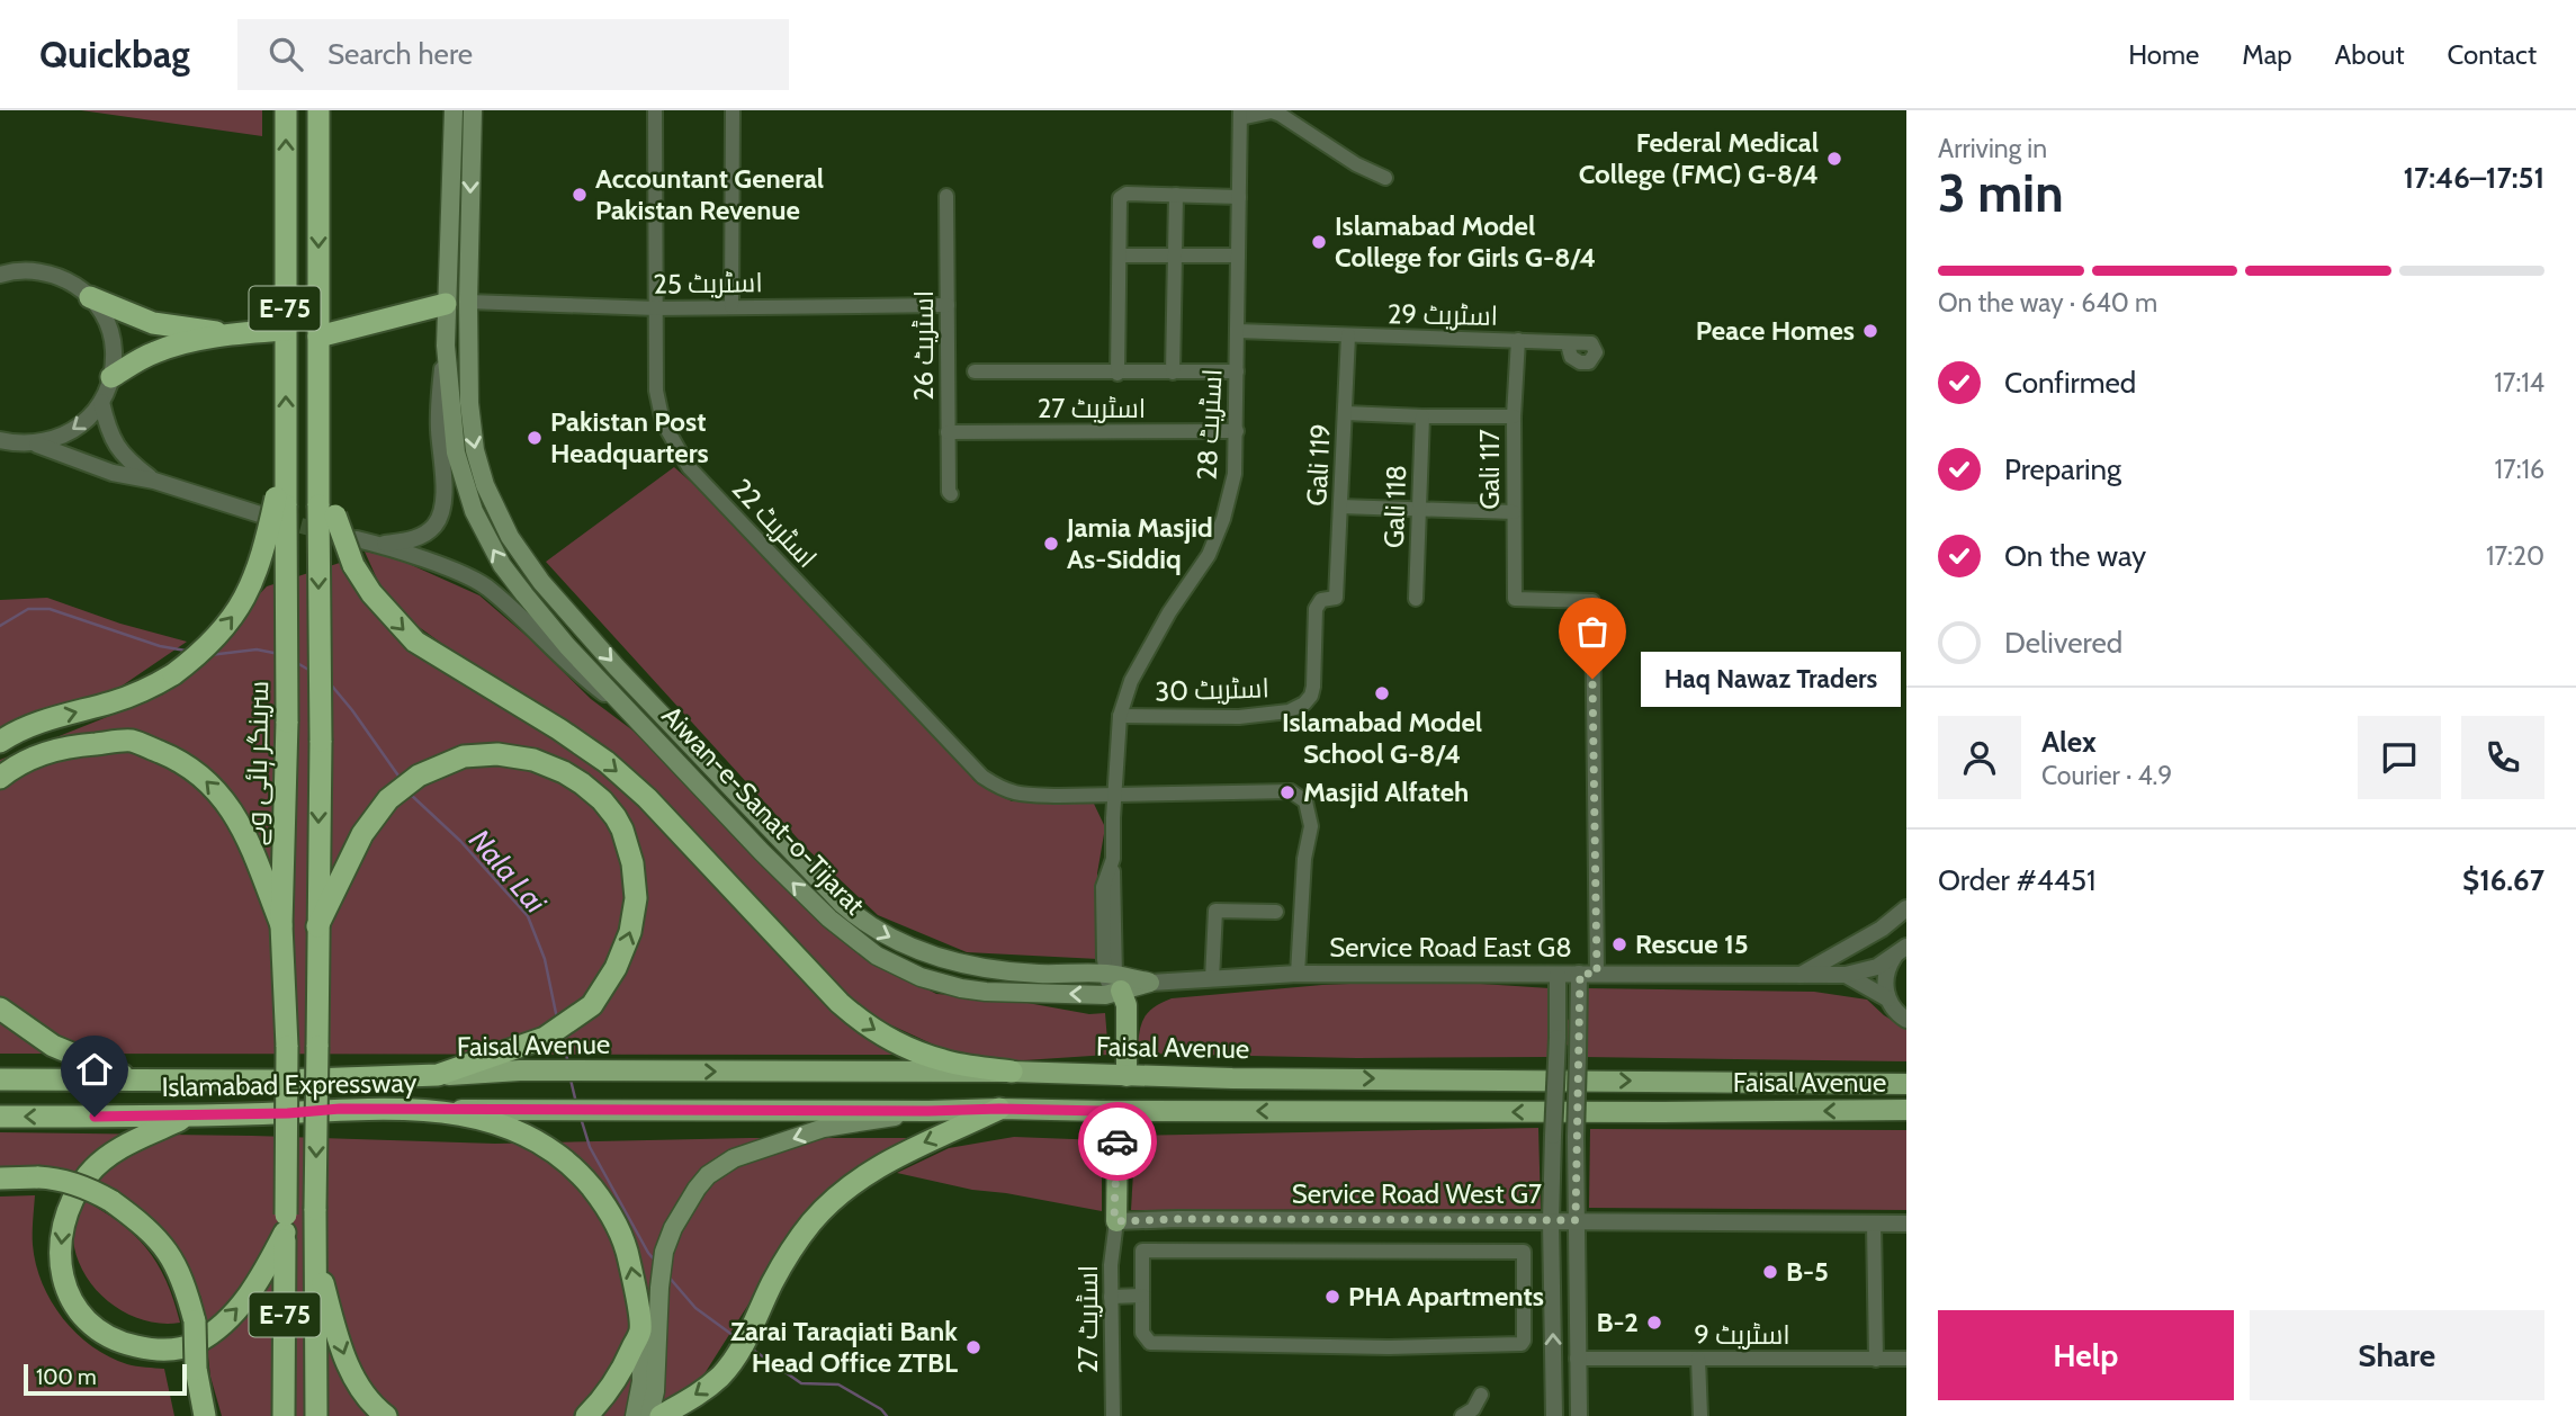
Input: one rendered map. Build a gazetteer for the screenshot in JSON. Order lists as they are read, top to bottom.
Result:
{
  "streets": {
    "highway": ["E-75", "سرینگر ہائی وے", "Islamabad Expressway"],
    "main road": ["Aiwan-e-Sanat-o-Tijarat", "Faisal Avenue"],
    "street": [
      "اسٹریٹ 25",
      "اسٹریٹ 29",
      "اسٹریٹ 26",
      "اسٹریٹ 27",
      "اسٹریٹ 28",
      "Gali 119",
      "Gali 117",
      "Gali 118",
      "اسٹریٹ 22",
      "اسٹریٹ 30",
      "Service Road East G8",
      "Service Road West G7",
      "اسٹریٹ 9"
    ]
  },
  "crossings": [
    ["اسٹریٹ 25", "اسٹریٹ 26"],
    ["اسٹریٹ 25", "اسٹریٹ 22"],
    ["اسٹریٹ 25", "Aiwan-e-Sanat-o-Tijarat"],
    ["E-75", "Islamabad Expressway"],
    ["اسٹریٹ 29", "اسٹریٹ 28"],
    ["اسٹریٹ 29", "Gali 119"],
    ["اسٹریٹ 29", "Gali 117"],
    ["اسٹریٹ 26", "اسٹریٹ 27"],
    ["اسٹریٹ 27", "اسٹریٹ 28"],
    ["اسٹریٹ 27", "Service Road West G7"],
    ["اسٹریٹ 28", "اسٹریٹ 22"],
    ["اسٹریٹ 28", "اسٹریٹ 30"],
    ["اسٹریٹ 28", "Aiwan-e-Sanat-o-Tijarat"],
    ["Gali 119", "اسٹریٹ 30"],
    ["Gali 117", "Service Road East G8"],
    ["اسٹریٹ 22", "Service Road East G8"],
    ["Aiwan-e-Sanat-o-Tijarat", "Service Road East G8"],
    ["Faisal Avenue", "Islamabad Expressway"]
  ],
  "water": ["Nala Lai"],
  "places": [
    "Federal Medical College (FMC) G-8/4",
    "Accountant General Pakistan Revenue",
    "Islamabad Model College for Girls G-8/4",
    "Peace Homes",
    "Pakistan Post Headquarters",
    "Jamia Masjid As-Siddiq",
    "Haq Nawaz Traders",
    "Islamabad Model School G-8/4",
    "Masjid Alfateh",
    "Rescue 15",
    "B-5",
    "PHA Apartments",
    "B-2",
    "Zarai Taraqiati Bank Head Office ZTBL"
  ],
  "scale_bar": "100 m",
  "page": {
    "header": "Quickbag",
    "search": "Search here",
    "nav": [
      "Home",
      "Map",
      "About",
      "Contact"
    ],
    "heading": ["3 min", "Arriving in", "17:46–17:51"],
    "panel": [
      "Alex",
      "Courier · 4.9",
      "Order #4451",
      "$16.67"
    ],
    "bar": "On the way · 640 m",
    "list": [
      ["Confirmed", "17:14"],
      ["Preparing", "17:16"],
      ["On the way", "17:20"],
      "Delivered"
    ],
    "bubble": "Haq Nawaz Traders",
    "buttons": ["Help", "Share"],
    "scale": "100 m"
  }
}
